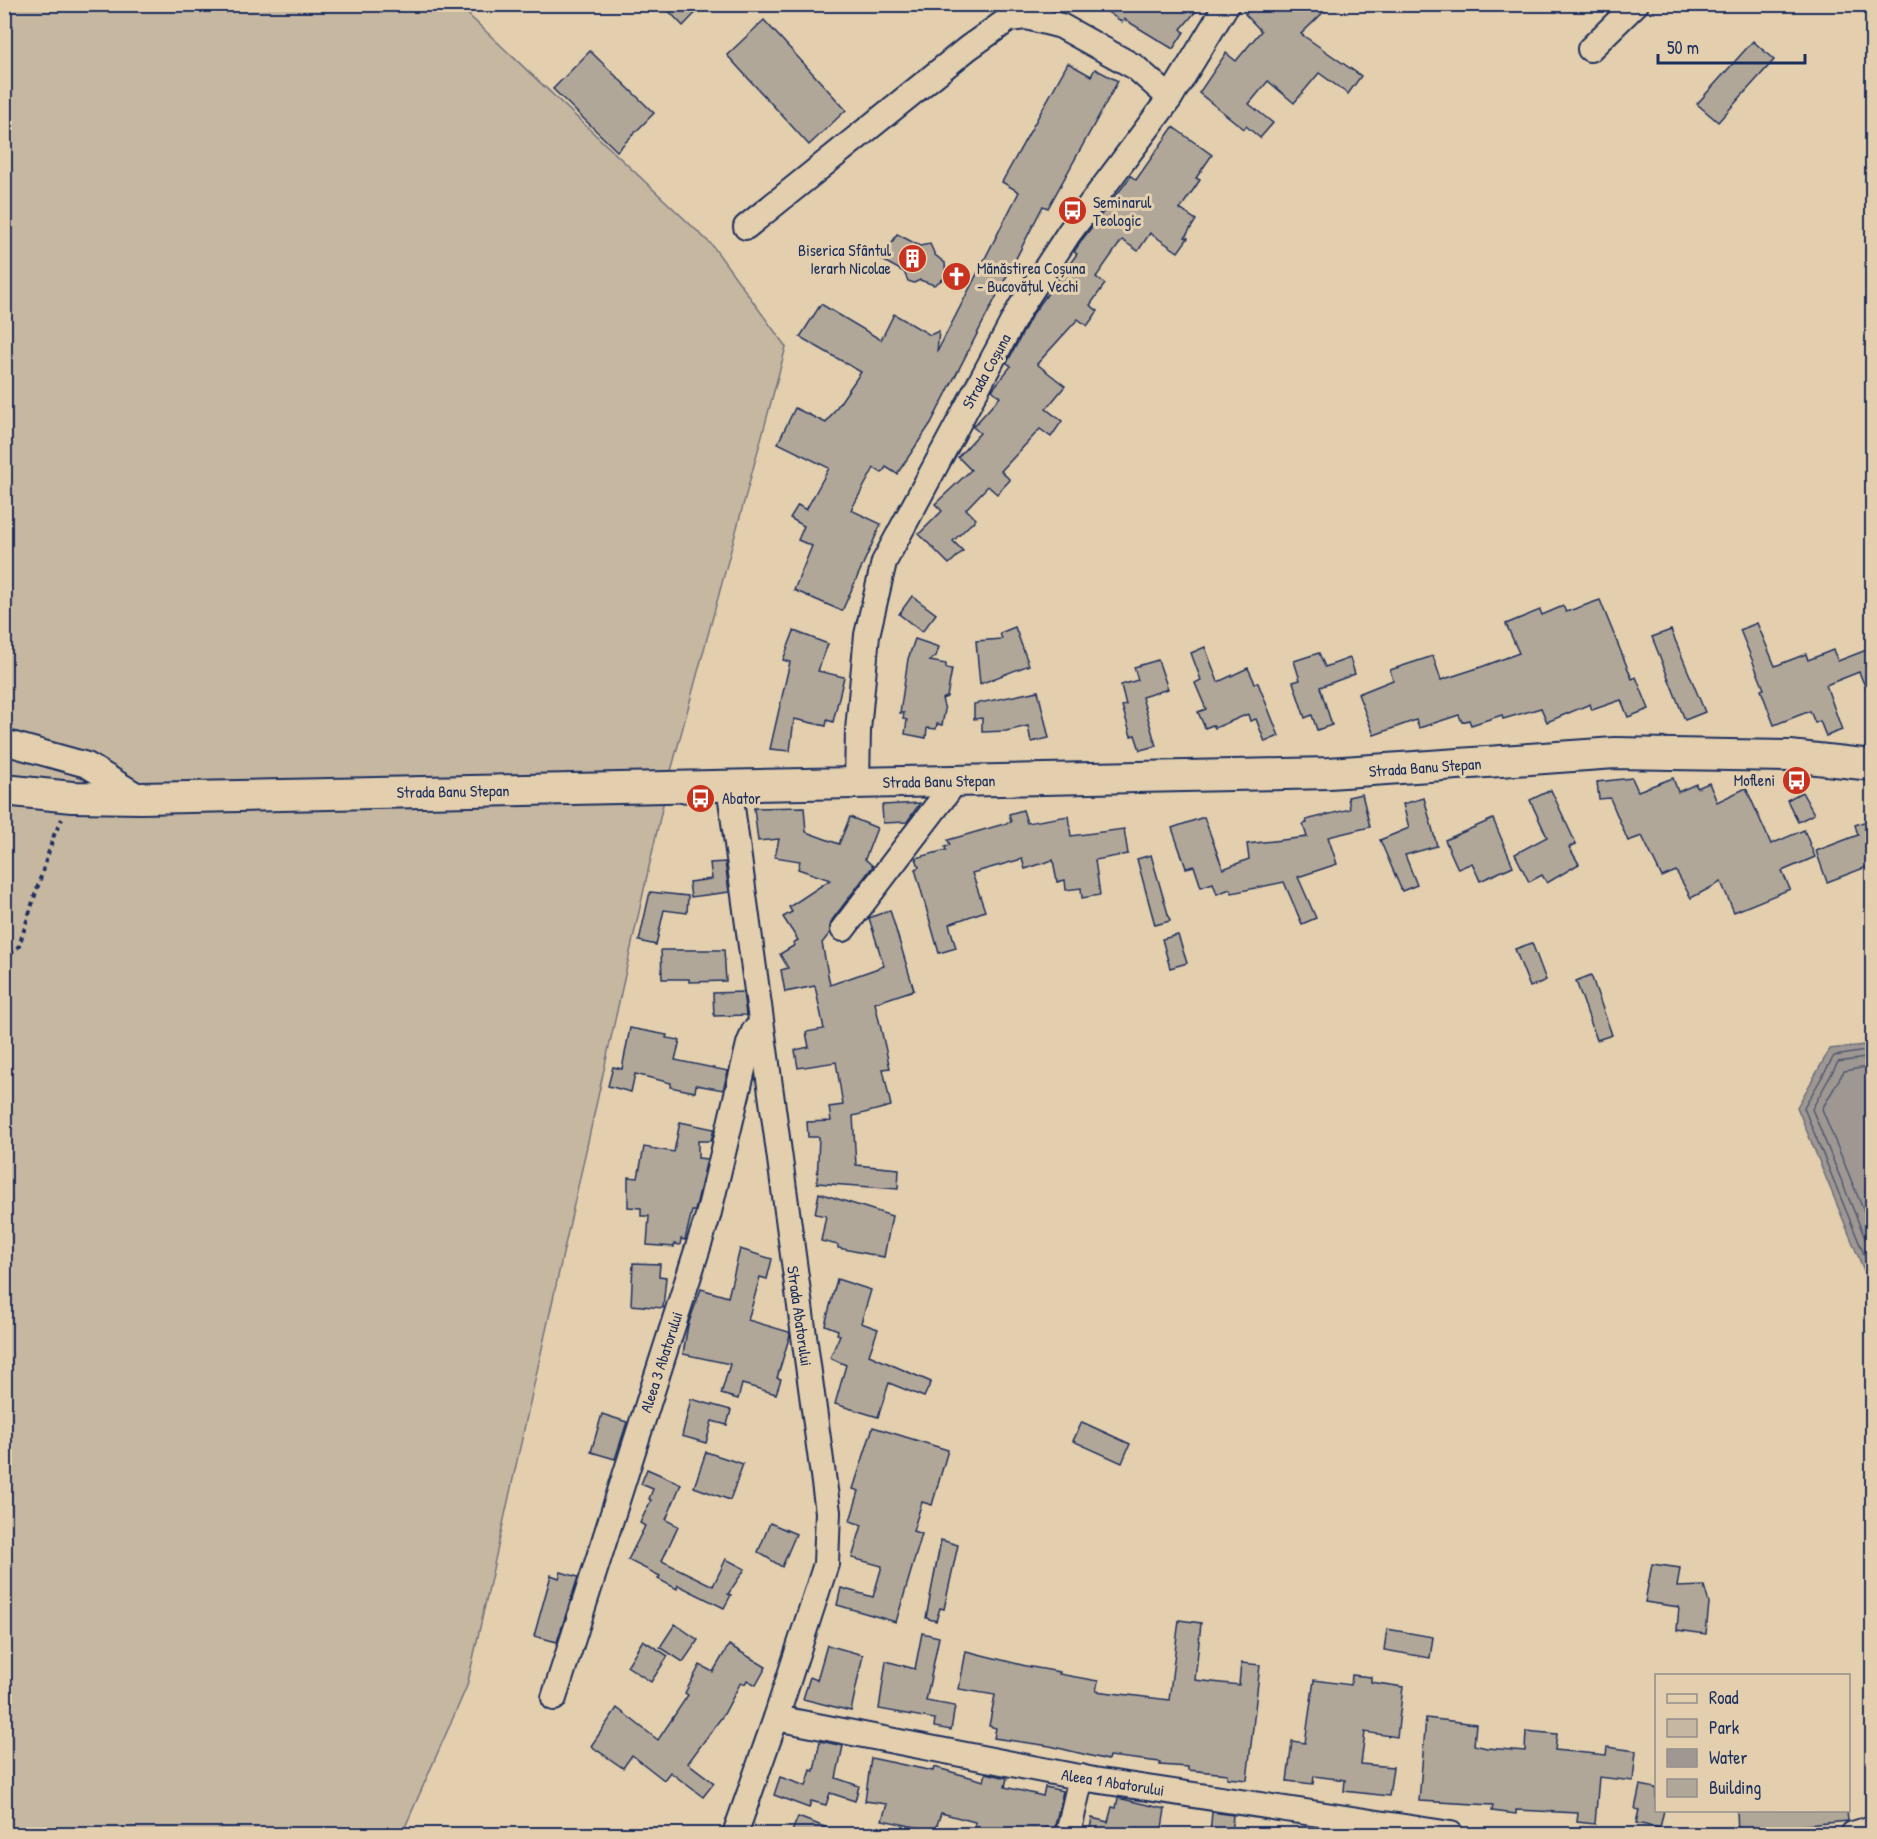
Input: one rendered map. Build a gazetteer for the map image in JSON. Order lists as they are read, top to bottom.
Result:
{
  "streets": {
    "main road": ["Strada Banu Stepan"],
    "street": [
      "Strada Coșuna",
      "Strada Abatorului",
      "Aleea 3 Abatorului",
      "Aleea 1 Abatorului"
    ]
  },
  "crossings": [
    ["Strada Coșuna", "Strada Banu Stepan"],
    ["Strada Banu Stepan", "Strada Abatorului"],
    ["Strada Abatorului", "Aleea 3 Abatorului"],
    ["Strada Abatorului", "Aleea 1 Abatorului"]
  ],
  "places": {
    "bus stop": ["Seminarul Teologic", "Mofleni", "Abator"],
    "building": ["Biserica Sfântul Ierarh Nicolae"],
    "church": ["Mănăstirea Coșuna - Bucovățul Vechi"]
  },
  "legend": [
    "Road",
    "Park",
    "Water",
    "Building"
  ],
  "scale_bar": "50 m"
}
